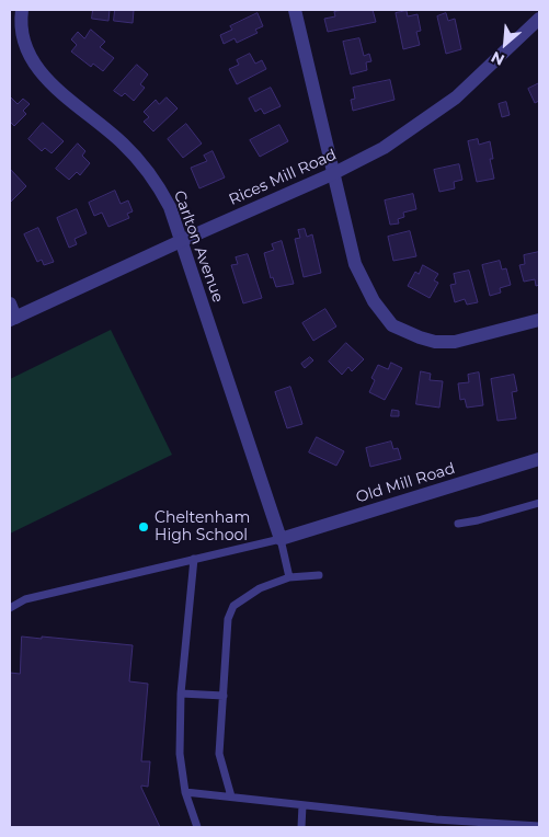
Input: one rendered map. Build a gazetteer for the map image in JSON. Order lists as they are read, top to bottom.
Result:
{
  "streets": {
    "street": ["Rices Mill Road", "Carlton Avenue", "Old Mill Road"]
  },
  "crossings": [
    ["Rices Mill Road", "Carlton Avenue"],
    ["Carlton Avenue", "Old Mill Road"]
  ],
  "places": ["Cheltenham High School"],
  "north": "bottom left"
}
